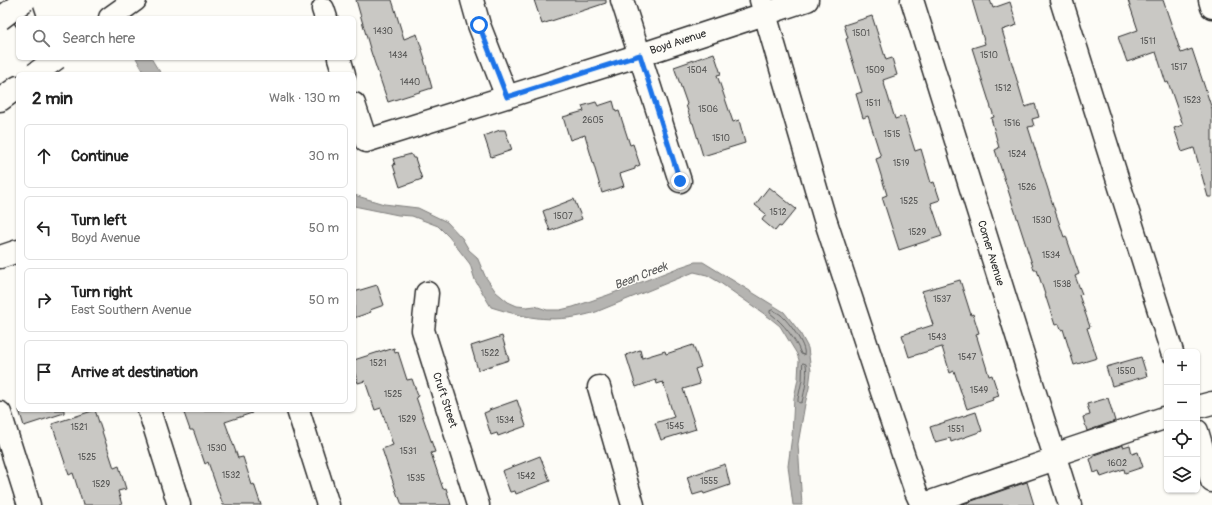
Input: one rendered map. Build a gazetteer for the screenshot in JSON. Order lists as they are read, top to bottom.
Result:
{
  "streets": {
    "main road": ["Boyd Avenue", "Comer Avenue", "Cruft Street"]
  },
  "water": ["Bean Creek"],
  "house_numbers": [
    "1430",
    "1501",
    "1511",
    "1434",
    "1510",
    "1517",
    "1504",
    "1509",
    "1440",
    "1512",
    "1523",
    "1511",
    "1506",
    "2605",
    "1516",
    "1515",
    "1510",
    "1524",
    "1519",
    "1526",
    "1525",
    "1512",
    "1507",
    "1530",
    "1529",
    "1534",
    "1538",
    "1537",
    "1543",
    "1522",
    "1547",
    "1521",
    "1550",
    "1549",
    "1525",
    "1529",
    "1534",
    "1545",
    "1521",
    "1551",
    "1530",
    "1531",
    "1525",
    "1602",
    "1532",
    "1542",
    "1535",
    "1555",
    "1529"
  ],
  "page": {
    "search": "Search here",
    "heading": ["2 min", "Walk · 130 m"],
    "list": [
      ["Continue", "30 m"],
      ["Turn left", "Boyd Avenue", "50 m"],
      ["Turn right", "East Southern Avenue", "50 m"],
      "Arrive at destination"
    ],
    "map_buttons": ["+", "−"]
  }
}
